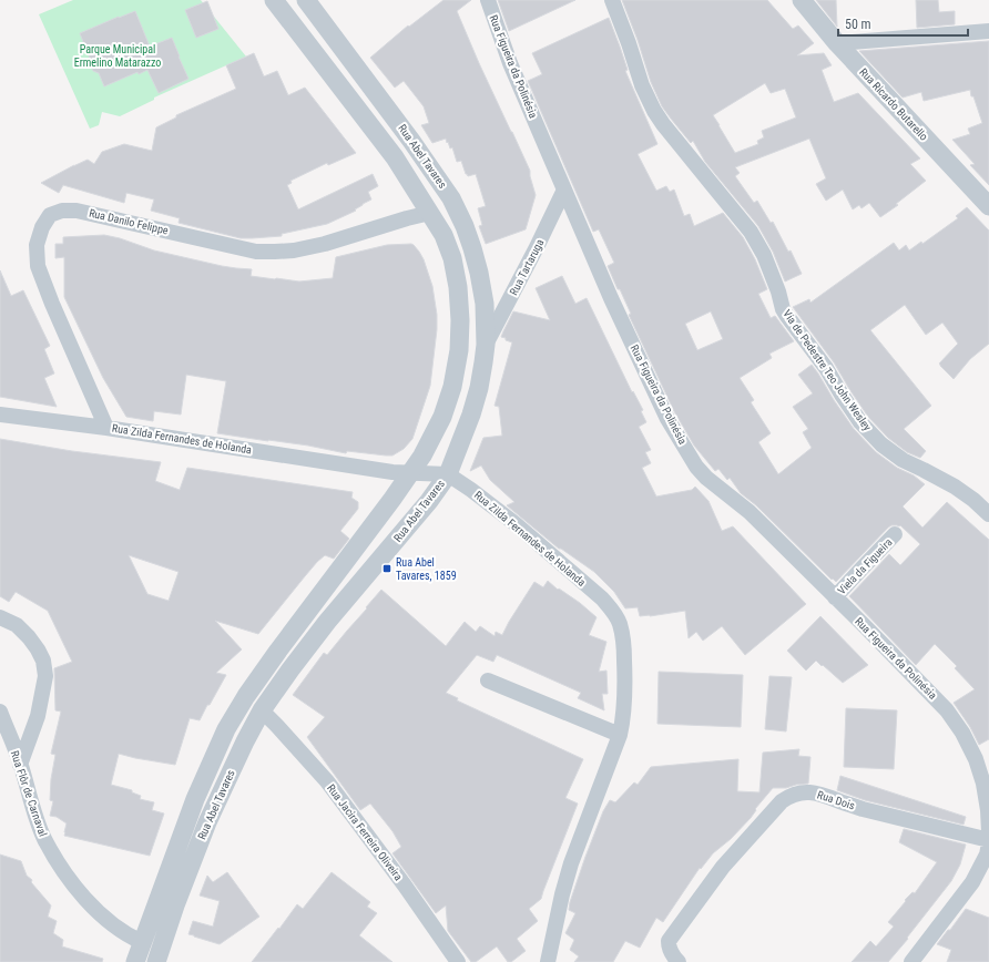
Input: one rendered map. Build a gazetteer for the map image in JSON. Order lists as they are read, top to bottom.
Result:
{
  "streets": {
    "street": [
      "Rua Figueira da Polinésia",
      "Rua Ricardo Butarello",
      "Rua Abel Tavares",
      "Rua Danilo Felippe",
      "Rua Tartaruga",
      "Via de Pedestre Teo John Wesley",
      "Rua Zilda Fernandes de Holanda",
      "Viela da Figueira",
      "Rua Flôr de Carnaval",
      "Rua Dois",
      "Rua Jacira Ferreira Oliveira"
    ]
  },
  "crossings": [
    ["Rua Figueira da Polinésia", "Rua Tartaruga"],
    ["Rua Figueira da Polinésia", "Viela da Figueira"],
    ["Rua Abel Tavares", "Rua Danilo Felippe"],
    ["Rua Abel Tavares", "Rua Tartaruga"],
    ["Rua Abel Tavares", "Rua Zilda Fernandes de Holanda"],
    ["Rua Abel Tavares", "Rua Flôr de Carnaval"],
    ["Rua Abel Tavares", "Rua Jacira Ferreira Oliveira"],
    ["Rua Danilo Felippe", "Rua Zilda Fernandes de Holanda"]
  ],
  "parks": ["Parque Municipal Ermelino Matarazzo"],
  "places": {
    "transit": ["Rua Abel Tavares, 1859"]
  },
  "scale_bar": "50 m"
}
